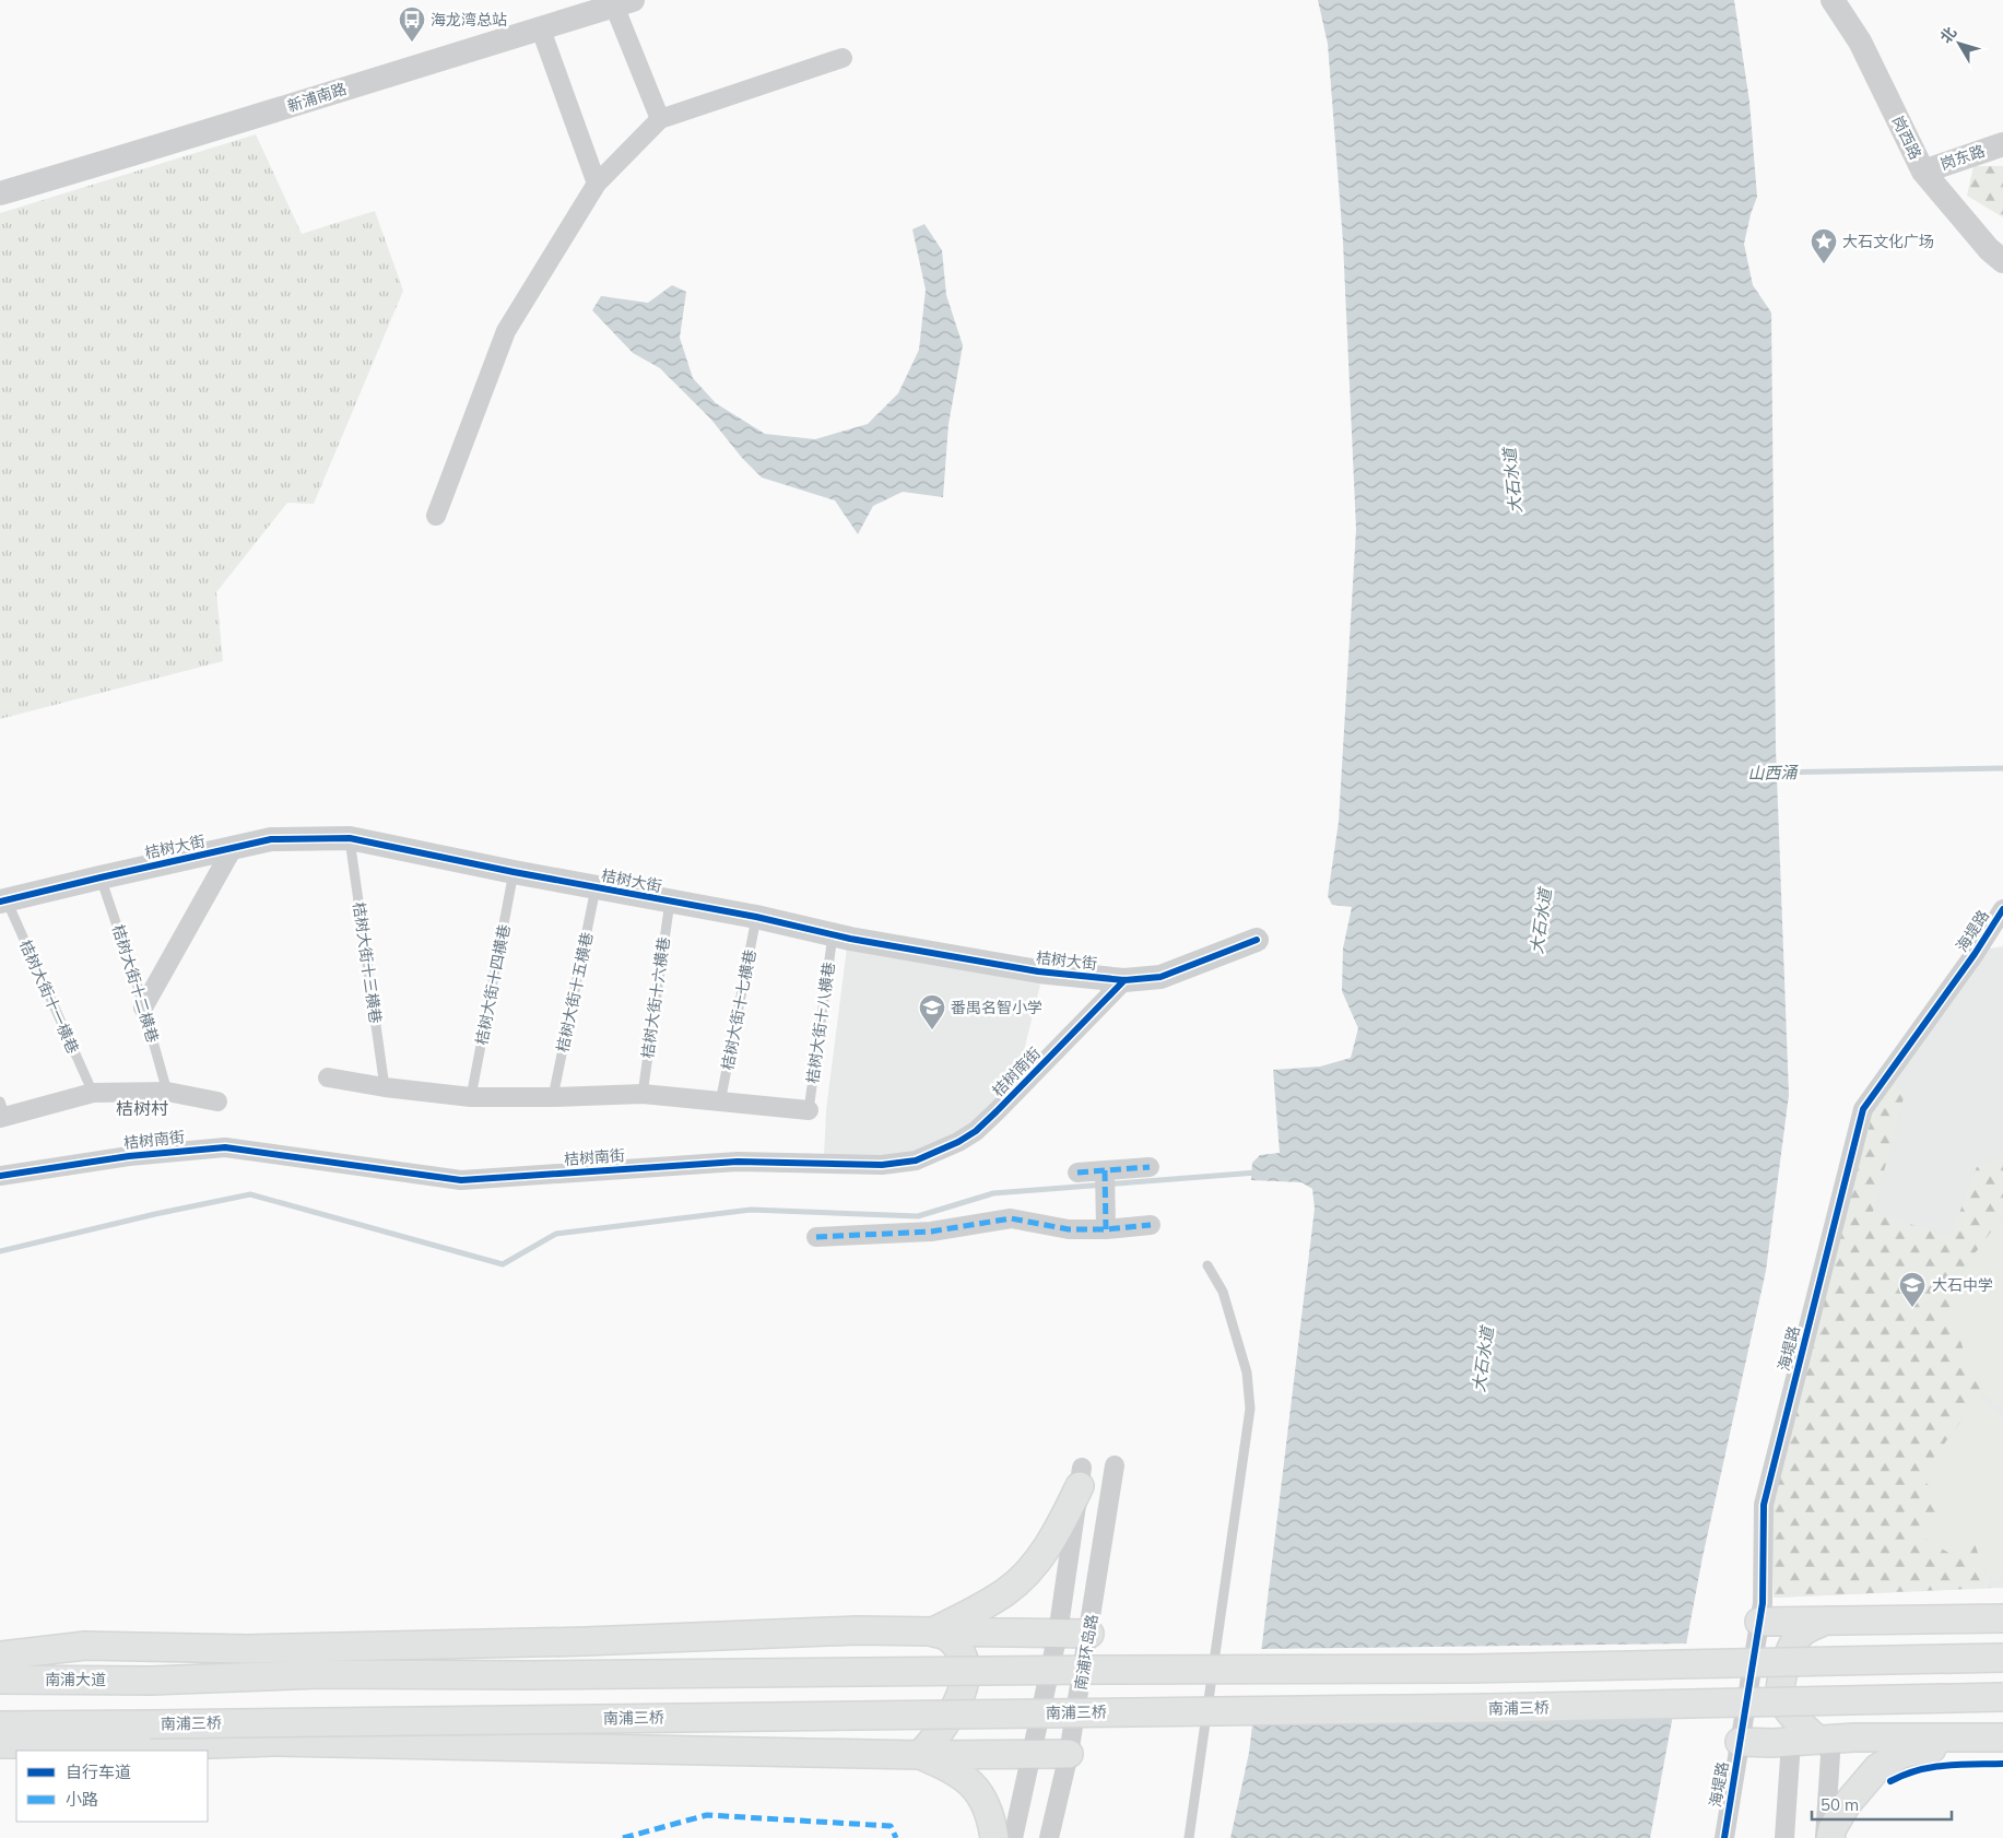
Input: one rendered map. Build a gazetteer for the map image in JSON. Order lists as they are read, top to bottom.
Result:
{
  "streets": {
    "main road": ["南浦大道", "南浦三桥"],
    "street": [
      "新浦南路",
      "岗西路",
      "岗东路",
      "桔树大街",
      "海堤路",
      "桔树南街",
      "南浦环岛路"
    ],
    "lane": [
      "桔树大街十三横巷",
      "桔树大街十二横巷",
      "桔树大街十四横巷",
      "桔树大街十五横巷",
      "桔树大街十一横巷",
      "桔树大街十六横巷",
      "桔树大街十七横巷",
      "桔树大街十八横巷"
    ]
  },
  "crossings": [
    ["岗西路", "岗东路"],
    ["桔树大街", "桔树大街十三横巷"],
    ["桔树大街", "桔树大街十二横巷"],
    ["桔树大街", "桔树大街十四横巷"],
    ["桔树大街", "桔树大街十五横巷"],
    ["桔树大街", "桔树大街十一横巷"],
    ["桔树大街", "桔树大街十六横巷"],
    ["桔树大街", "桔树大街十七横巷"],
    ["桔树大街", "桔树大街十八横巷"],
    ["桔树大街", "桔树南街"]
  ],
  "districts": ["桔树村"],
  "water": ["大石水道", "山西涌"],
  "places": {
    "bus stop": ["海龙湾总站"],
    "place": ["大石文化广场"],
    "school or university": ["番禺名智小学", "大石中学"]
  },
  "legend": ["自行车道", "小路"],
  "scale_bar": "50 m",
  "north": "top left"
}
